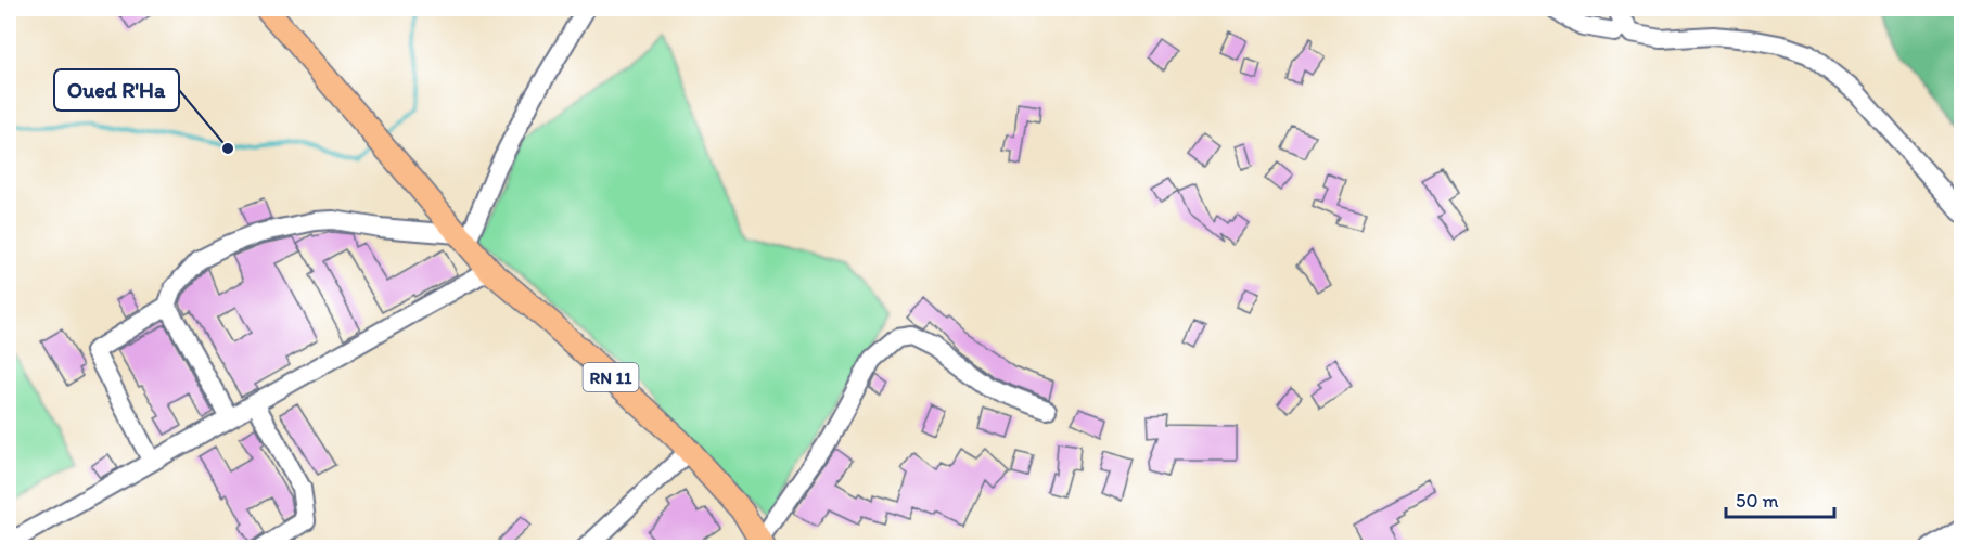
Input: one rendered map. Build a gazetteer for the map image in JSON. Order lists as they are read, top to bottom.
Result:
{
  "streets": {
    "main road": ["RN 11"]
  },
  "places": ["Oued R'Ha"],
  "scale_bar": "50 m"
}
